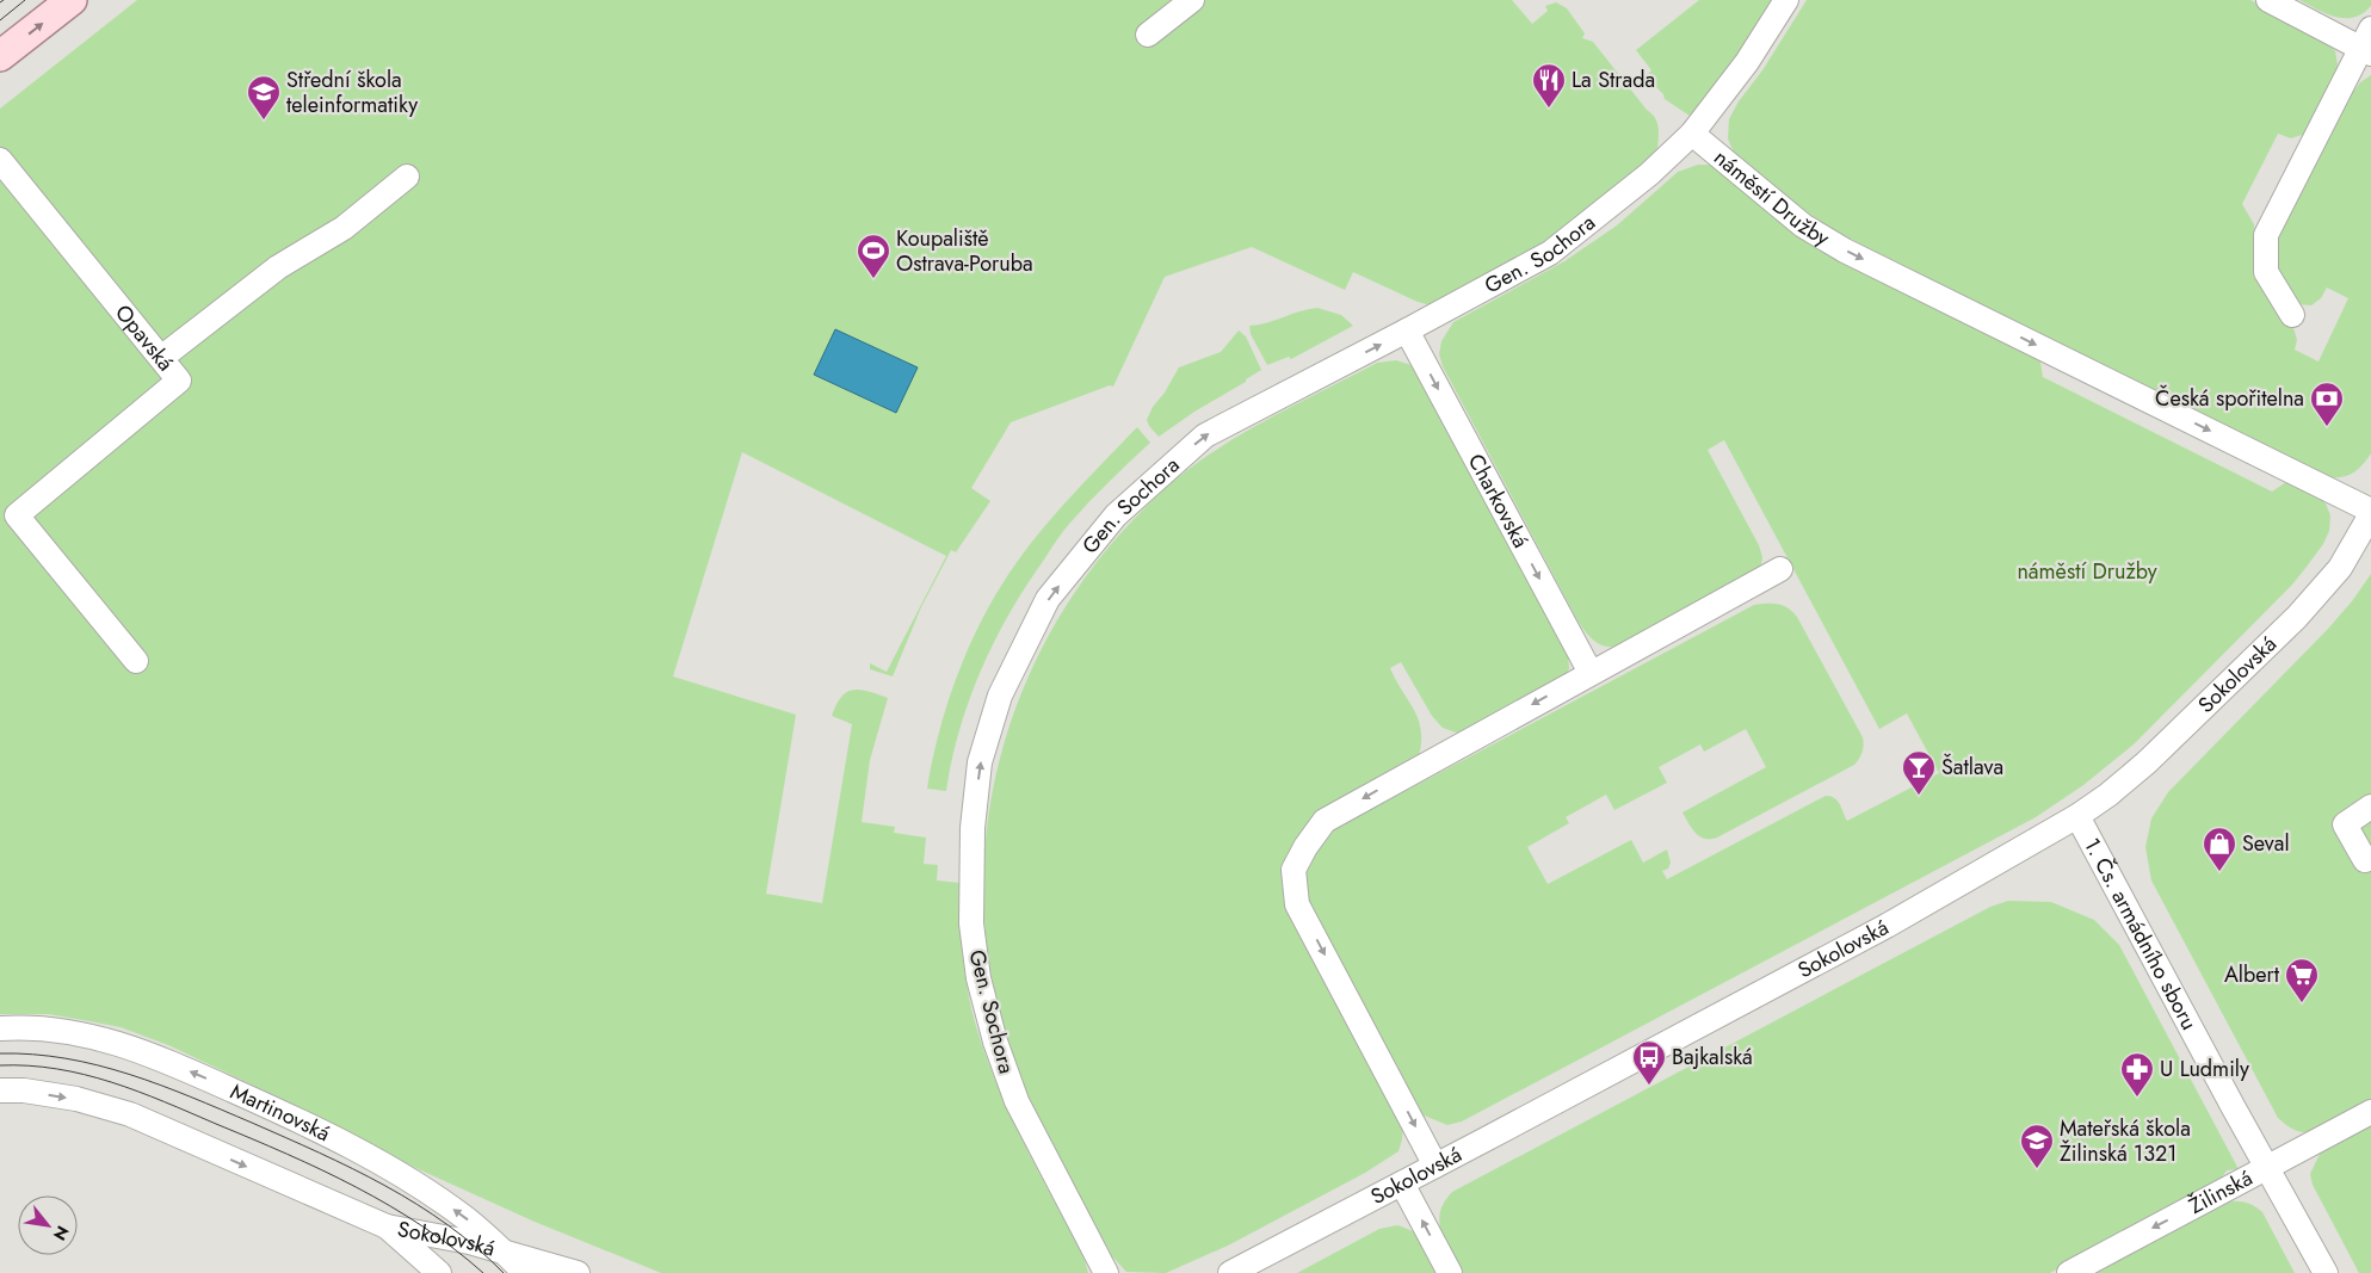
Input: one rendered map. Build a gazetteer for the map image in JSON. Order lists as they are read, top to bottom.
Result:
{
  "streets": {
    "street": [
      "náměstí Družby",
      "Gen. Sochora",
      "Opavská",
      "Charkovská",
      "Sokolovská",
      "1. Čs. armádního sboru",
      "Martinovská",
      "Žilinská"
    ]
  },
  "crossings": [
    ["náměstí Družby", "Gen. Sochora"],
    ["náměstí Družby", "Sokolovská"],
    ["Gen. Sochora", "Charkovská"],
    ["Sokolovská", "1. Čs. armádního sboru"],
    ["Sokolovská", "Martinovská"],
    ["1. Čs. armádního sboru", "Žilinská"]
  ],
  "one_way": [
    "náměstí Družby",
    "Gen. Sochora",
    "Charkovská",
    "Žilinská"
  ],
  "parks": ["náměstí Družby"],
  "places": {
    "restaurant": ["La Strada"],
    "school or university": ["Střední škola teleinformatiky", "Mateřská škola Žilinská 1321"],
    "sports": ["Koupaliště Ostrava-Poruba"],
    "bank": ["Česká spořitelna"],
    "bar": ["Šatlava"],
    "shop": ["Seval"],
    "supermarket": ["Albert"],
    "bus stop": ["Bajkalská"],
    "pharmacy": ["U Ludmily"]
  },
  "north": "bottom right"
}
